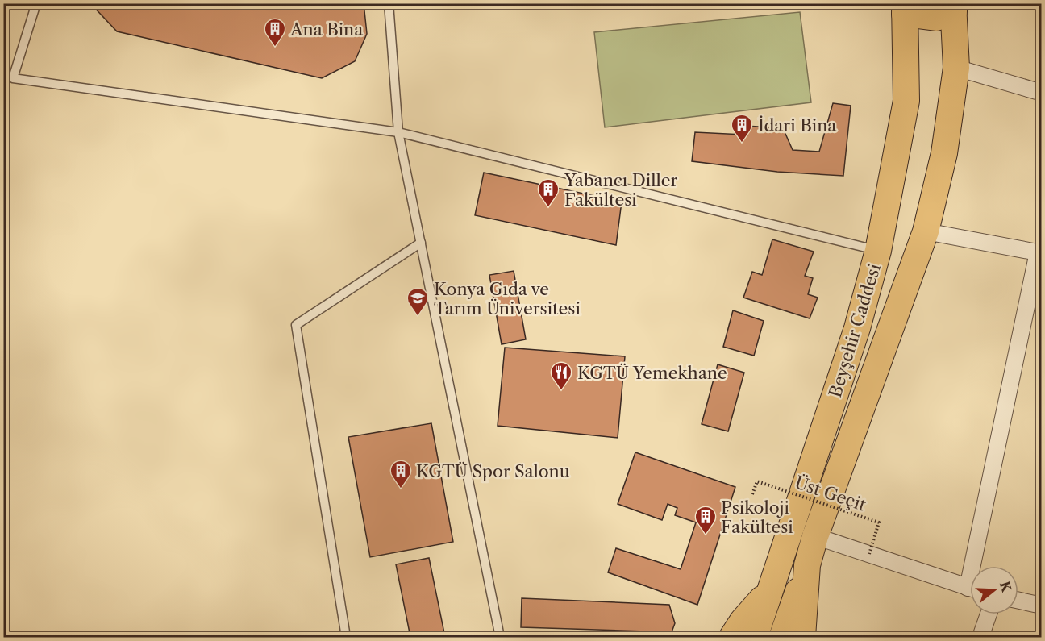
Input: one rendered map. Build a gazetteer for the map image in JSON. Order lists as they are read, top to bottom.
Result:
{
  "streets": {
    "main road": ["Beyşehir Caddesi"],
    "path": ["Üst Geçit"]
  },
  "places": {
    "building": [
      "Ana Bina",
      "İdari Bina",
      "Yabancı Diller Fakültesi",
      "KGTÜ Spor Salonu",
      "Psikoloji Fakültesi"
    ],
    "school or university": ["Konya Gıda ve Tarım Üniversitesi"],
    "restaurant": ["KGTÜ Yemekhane"]
  },
  "north": "right"
}
